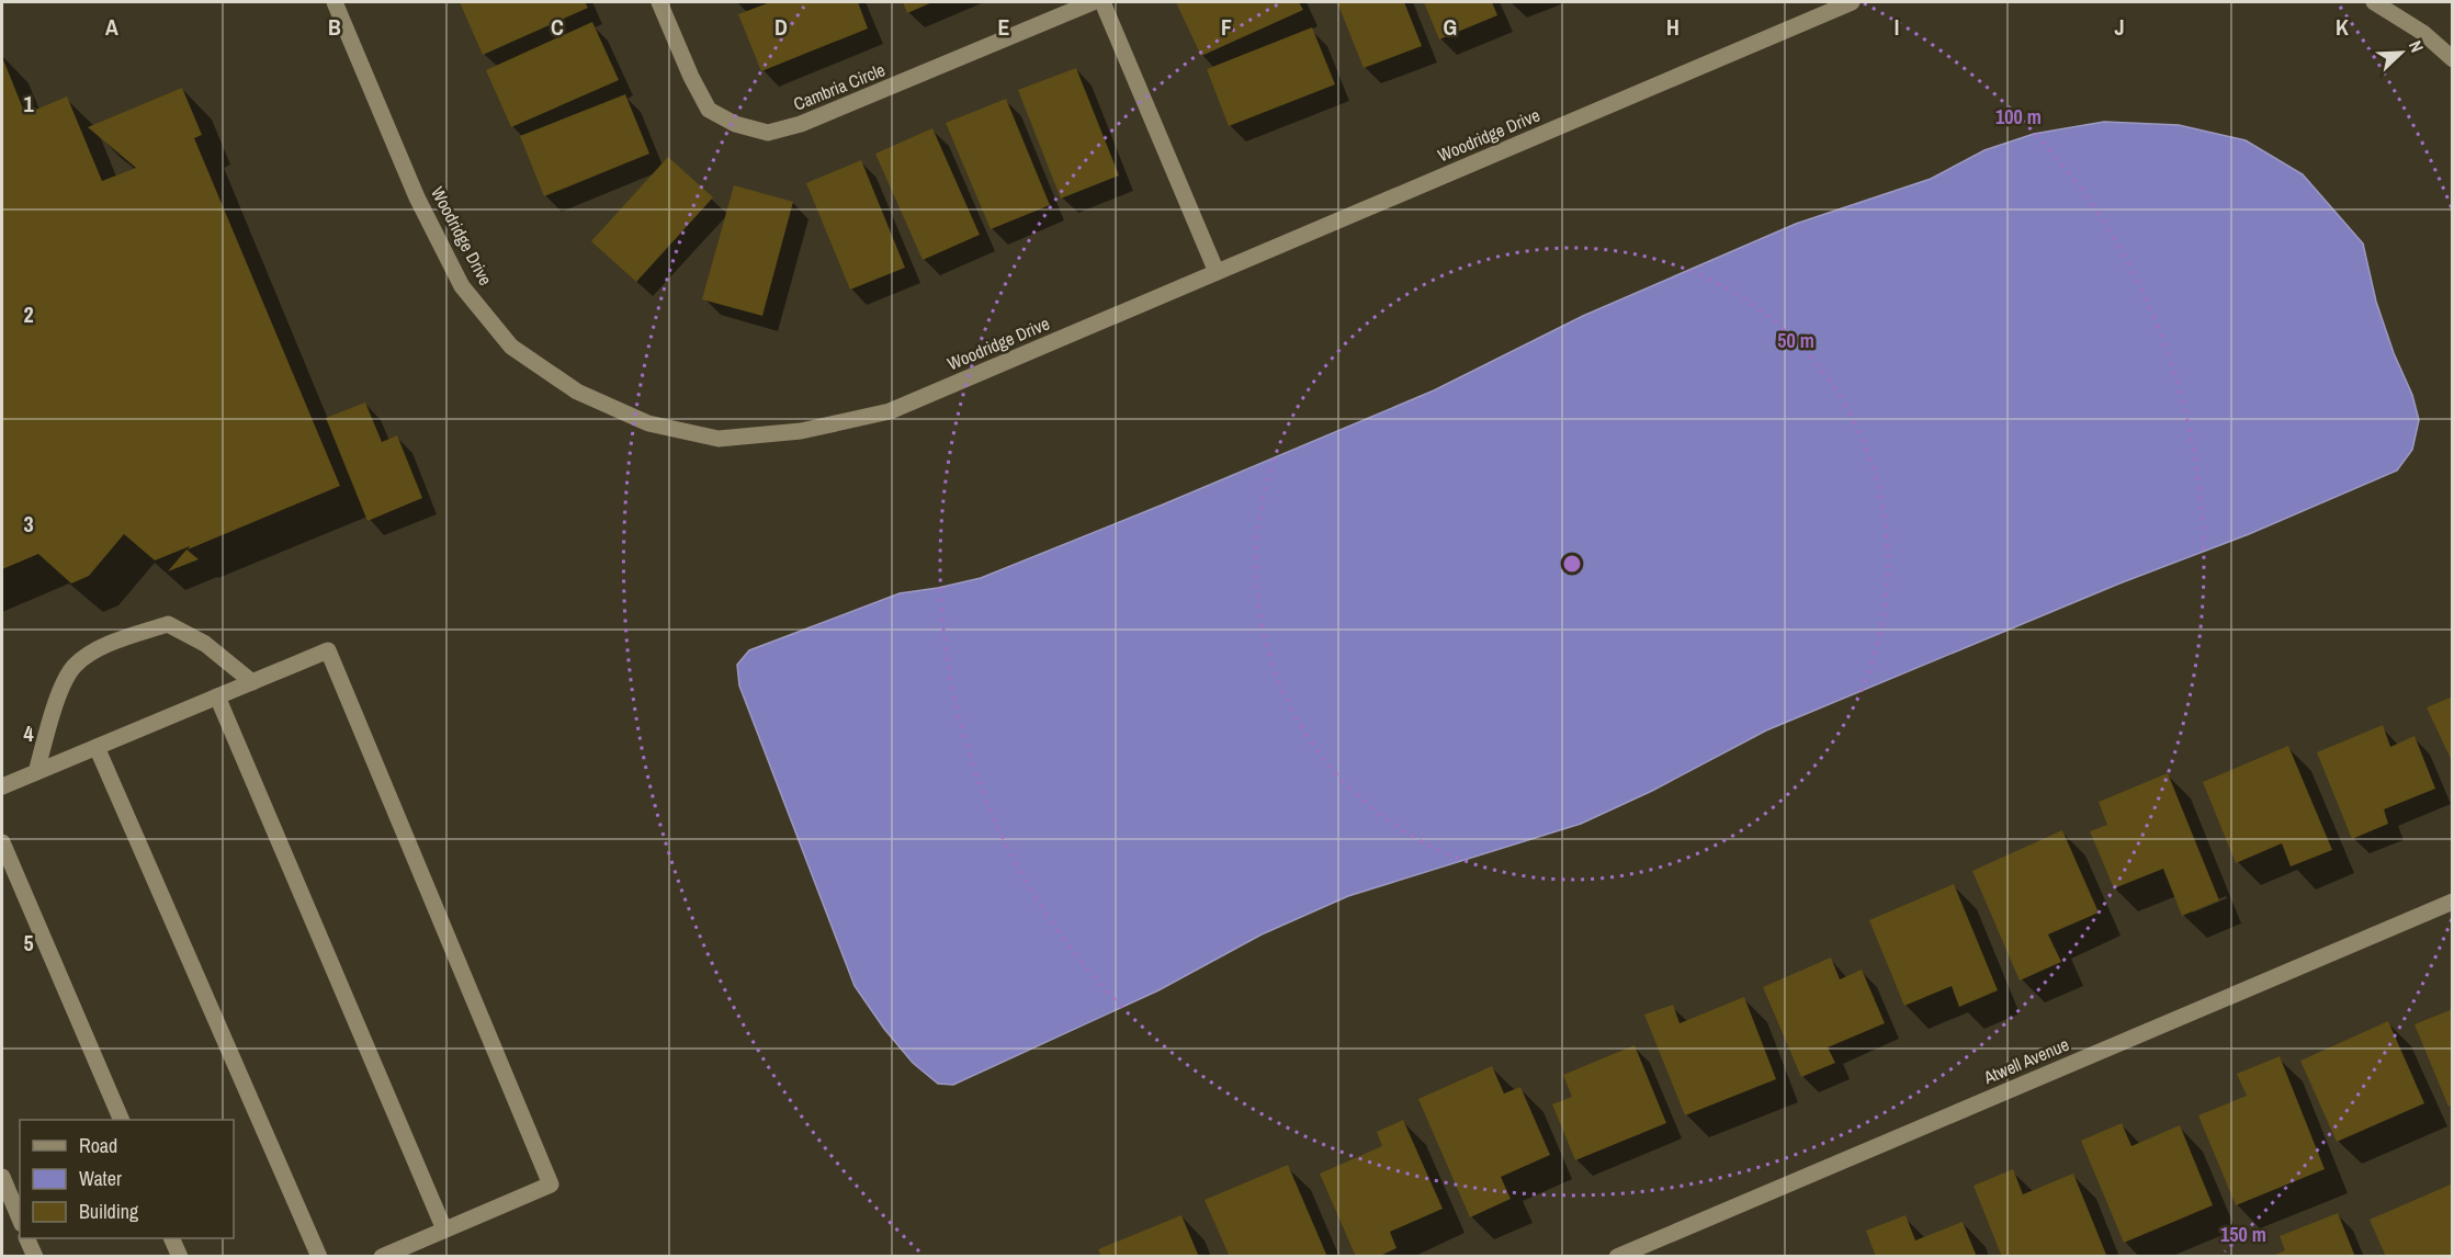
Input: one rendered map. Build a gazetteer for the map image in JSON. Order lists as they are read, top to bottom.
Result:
{
  "streets": {
    "street": ["Cambria Circle", "Woodridge Drive", "Atwell Avenue"]
  },
  "legend": ["Road", "Water", "Building"],
  "north": "top right",
  "grid": {
    "columns": [
      "A",
      "B",
      "C",
      "D",
      "E",
      "F",
      "G",
      "H",
      "I",
      "J",
      "K"
    ],
    "rows": [
      "1",
      "2",
      "3",
      "4",
      "5"
    ]
  },
  "rings": ["100 m", "50 m", "150 m"]
}
